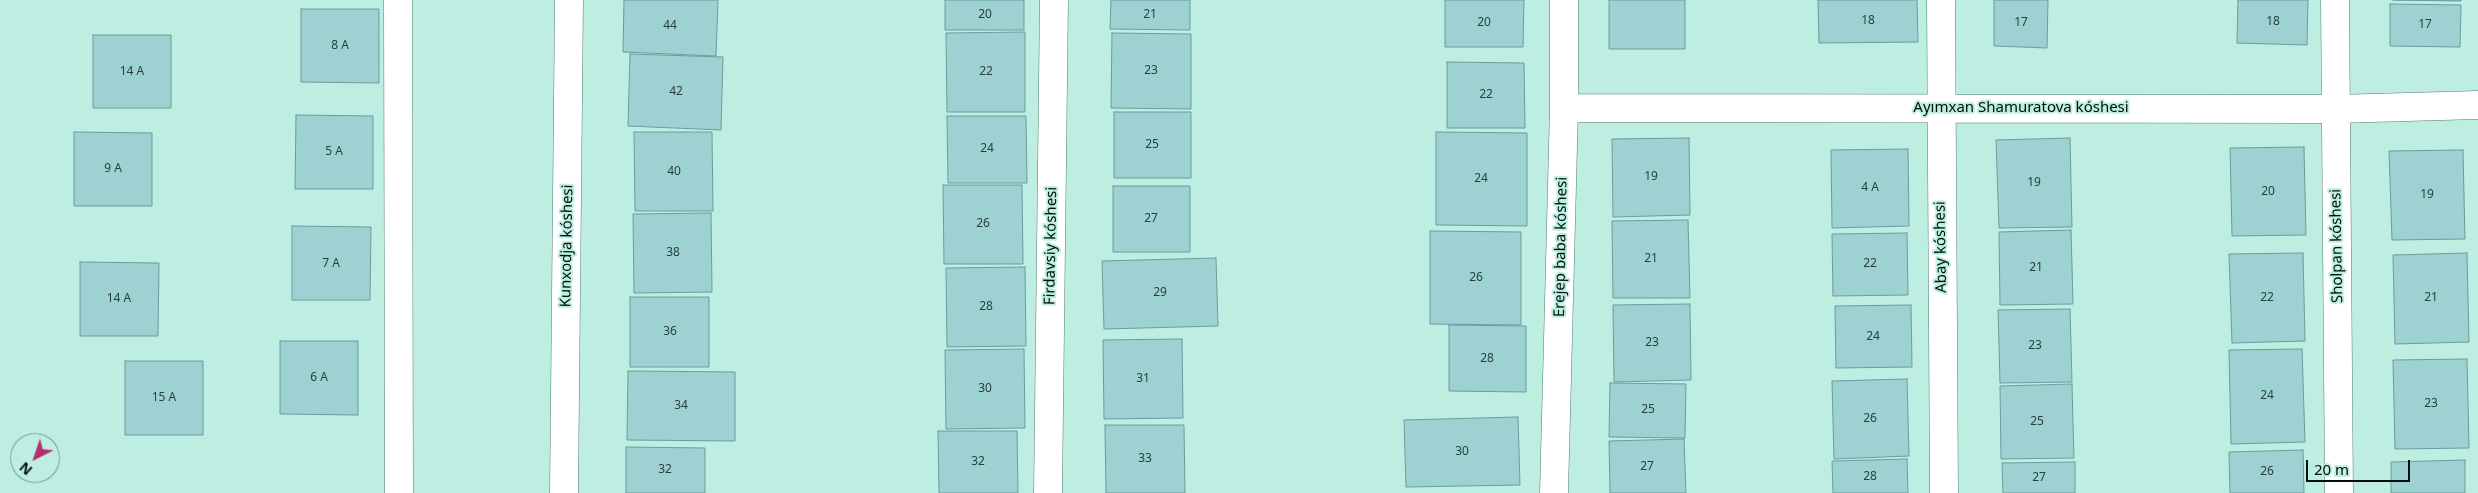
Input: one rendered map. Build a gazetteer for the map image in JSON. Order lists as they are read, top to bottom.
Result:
{
  "streets": {
    "street": [
      "Ayımxan Shamuratova kóshesi",
      "Kunxodja kóshesi",
      "Firdavsiy kóshesi",
      "Sholpan kóshesi",
      "Erejep baba kóshesi",
      "Abay kóshesi"
    ]
  },
  "crossings": [
    ["Ayımxan Shamuratova kóshesi", "Sholpan kóshesi"],
    ["Ayımxan Shamuratova kóshesi", "Erejep baba kóshesi"],
    ["Ayımxan Shamuratova kóshesi", "Abay kóshesi"]
  ],
  "house_numbers": [
    "20",
    "21",
    "18",
    "18",
    "20",
    "17",
    "17",
    "44",
    "8 А",
    "23",
    "14 А",
    "22",
    "42",
    "22",
    "25",
    "24",
    "5 А",
    "9 А",
    "40",
    "19",
    "24",
    "19",
    "4 А",
    "20",
    "19",
    "27",
    "26",
    "38",
    "21",
    "7 А",
    "22",
    "21",
    "26",
    "29",
    "22",
    "21",
    "14 А",
    "28",
    "36",
    "24",
    "23",
    "23",
    "28",
    "6 А",
    "31",
    "30",
    "24",
    "15 А",
    "23",
    "34",
    "25",
    "26",
    "25",
    "30",
    "33",
    "32",
    "27",
    "32",
    "26",
    "28",
    "27"
  ],
  "scale_bar": "20 m",
  "north": "bottom left"
}
